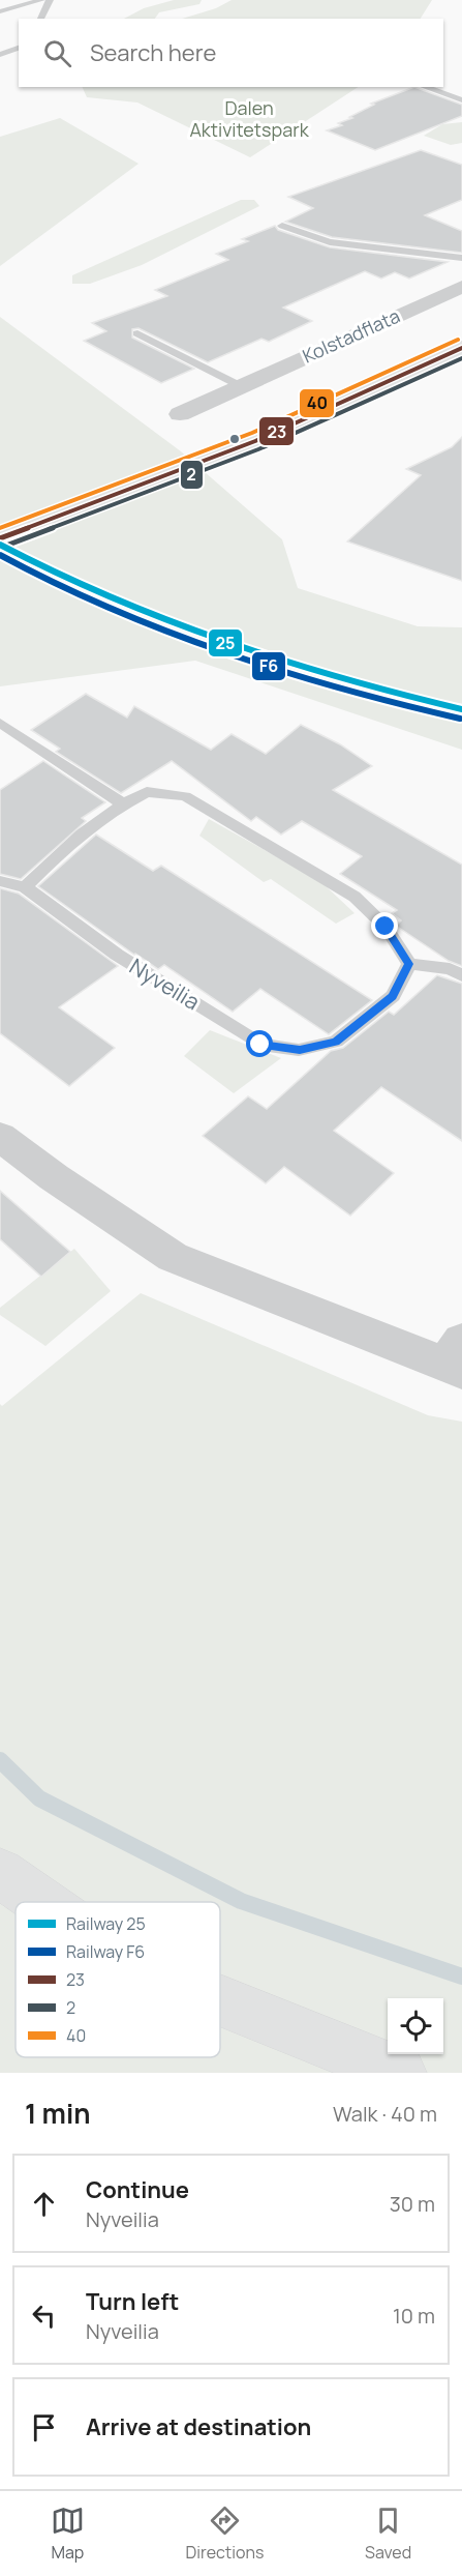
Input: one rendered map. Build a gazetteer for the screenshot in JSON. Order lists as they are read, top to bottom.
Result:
{
  "streets": {
    "street": ["Kolstadflata"],
    "lane": ["Nyveilia"]
  },
  "parks": ["Dalen Aktivitetspark"],
  "lines": [
    "transit line 40",
    "transit line 23",
    "transit line 2",
    "rail line 25",
    "rail line F6"
  ],
  "legend": [
    "Railway 25",
    "Railway F6",
    "23",
    "2",
    "40"
  ],
  "page": {
    "search": "Search here",
    "heading": ["1 min", "Walk · 40 m"],
    "list": [
      ["Continue", "Nyveilia", "30 m"],
      ["Turn left", "Nyveilia", "10 m"],
      "Arrive at destination"
    ],
    "nav": ["Map", "Directions", "Saved"]
  }
}
